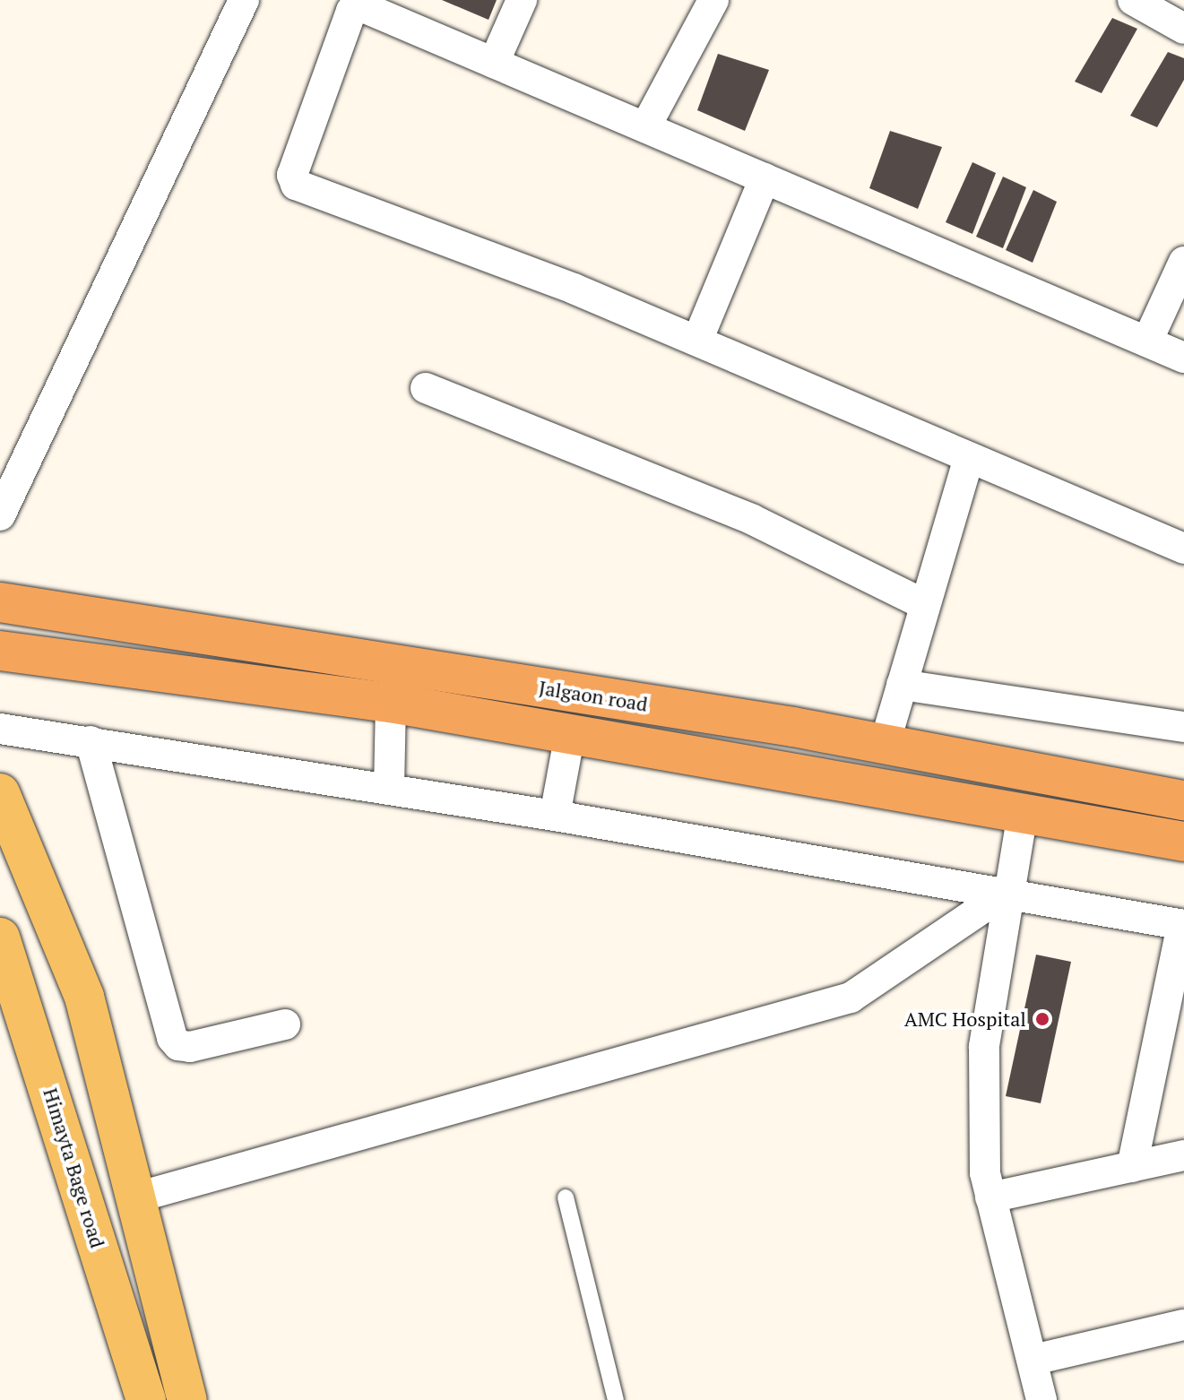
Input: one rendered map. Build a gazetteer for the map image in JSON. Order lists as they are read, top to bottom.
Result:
{
  "streets": {
    "highway": ["Jalgaon road"],
    "main road": ["Himayta Bage road"]
  },
  "places": ["AMC Hospital"]
}
